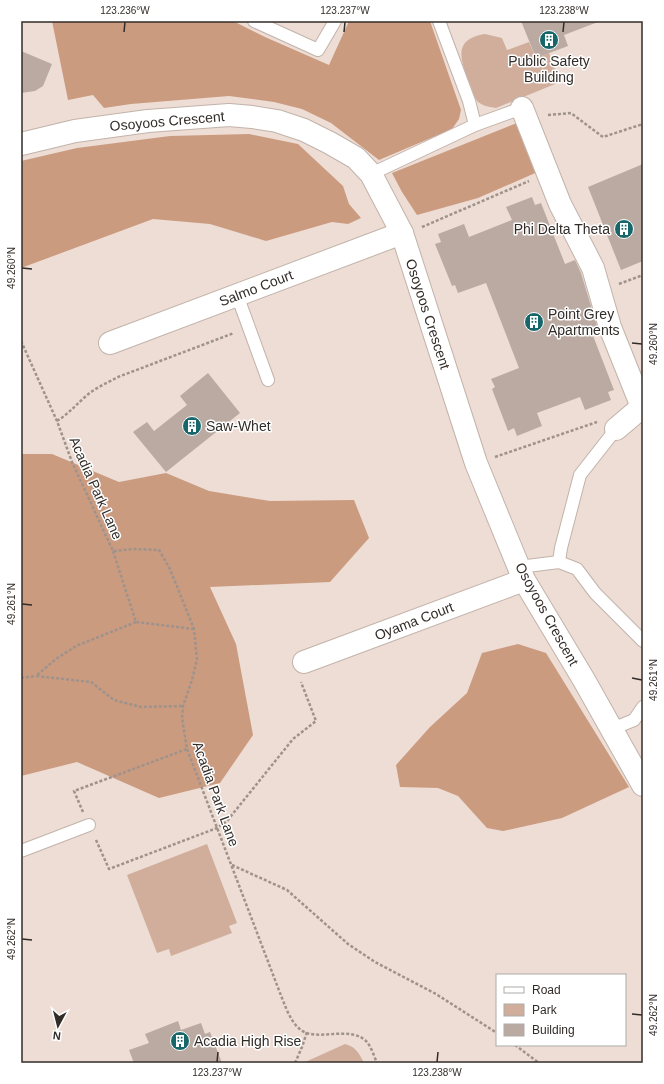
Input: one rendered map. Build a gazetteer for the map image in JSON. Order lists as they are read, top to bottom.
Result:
{
  "streets": {
    "street": ["Osoyoos Crescent", "Salmo Court", "Oyama Court"],
    "path": ["Acadia Park Lane"]
  },
  "crossings": [
    ["Osoyoos Crescent", "Salmo Court"],
    ["Osoyoos Crescent", "Oyama Court"]
  ],
  "places": {
    "building": [
      "Public Safety Building",
      "Phi Delta Theta",
      "Point Grey Apartments",
      "Saw-Whet",
      "Acadia High Rise"
    ]
  },
  "legend": ["Road", "Park", "Building"],
  "north": "bottom",
  "coordinates": [
    "123.236°W",
    "123.237°W",
    "123.238°W",
    "49.260°N",
    "49.261°N",
    "49.262°N"
  ]
}
